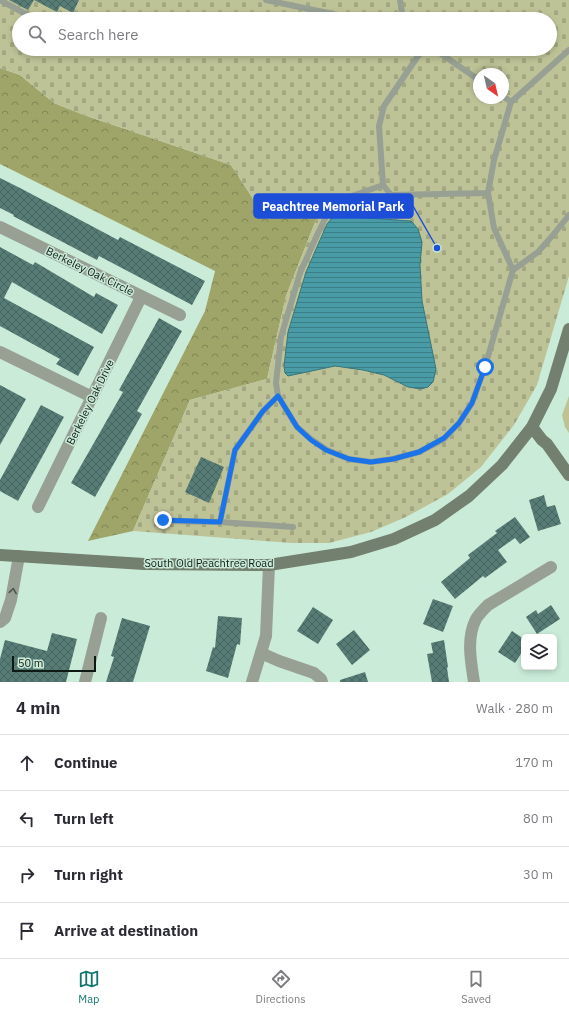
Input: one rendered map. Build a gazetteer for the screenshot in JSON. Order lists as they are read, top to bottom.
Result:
{
  "streets": {
    "street": ["Berkeley Oak Circle", "Berkeley Oak Drive", "South Old Peachtree Road"]
  },
  "crossings": [
    ["Berkeley Oak Circle", "Berkeley Oak Drive"]
  ],
  "places": ["Peachtree Memorial Park"],
  "scale_bar": "50 m",
  "north": "bottom right",
  "page": {
    "search": "Search here",
    "scale": "50 m",
    "heading": ["4 min", "Walk · 280 m"],
    "list": [
      ["Continue", "170 m"],
      ["Turn left", "80 m"],
      ["Turn right", "30 m"],
      "Arrive at destination"
    ],
    "nav": ["Map", "Directions", "Saved"]
  }
}
